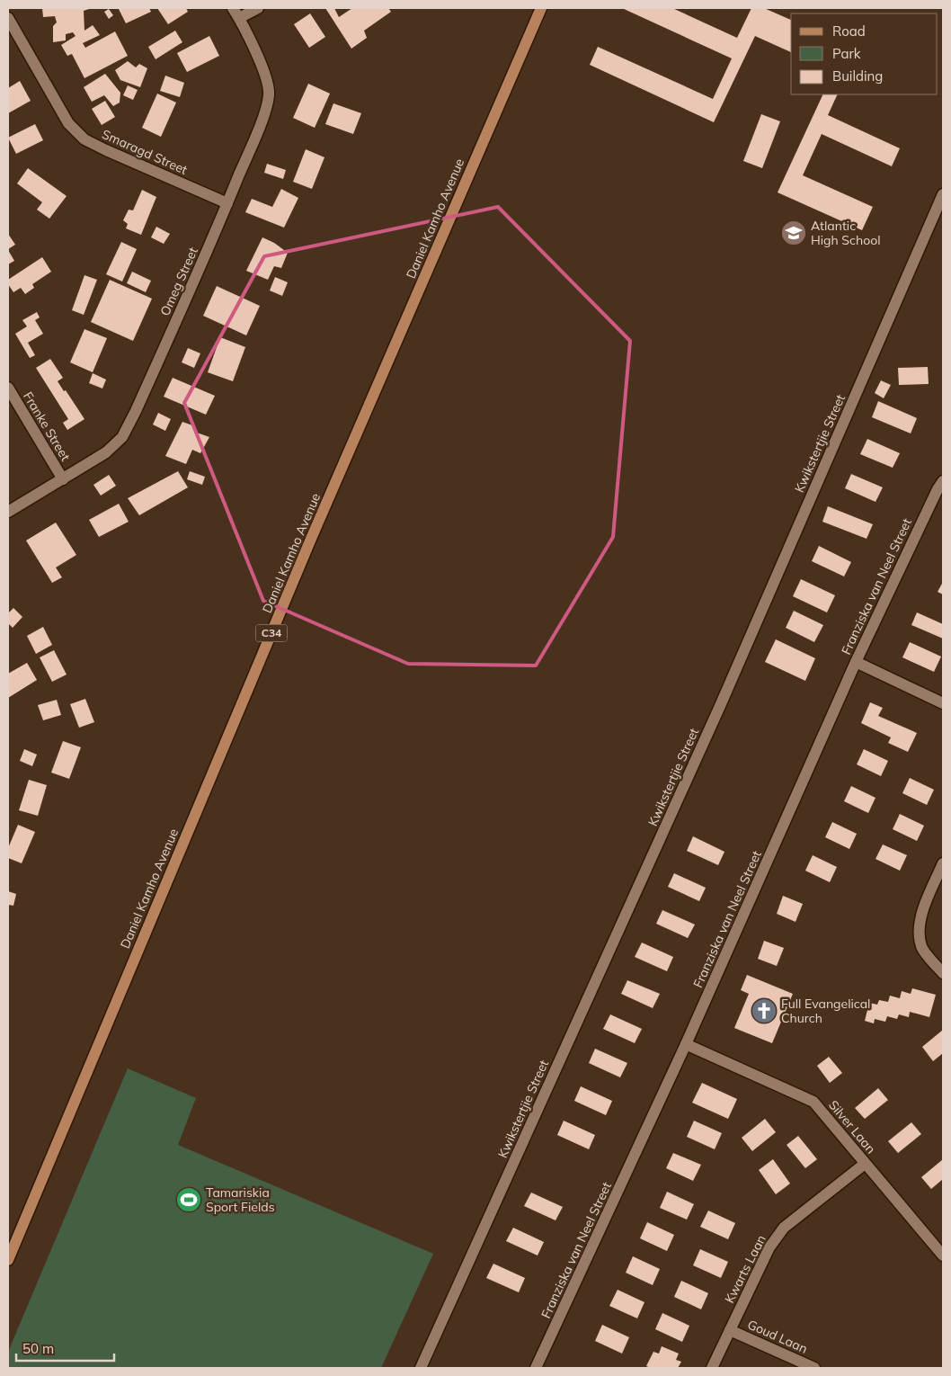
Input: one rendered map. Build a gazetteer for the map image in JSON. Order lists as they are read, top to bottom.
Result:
{
  "streets": {
    "main road": ["Daniel Kamho Avenue", "C34"],
    "street": [
      "Smaragd Street",
      "Omeg Street",
      "Franke Street",
      "Kwikstertjie Street",
      "Franziska van Neel Street",
      "Silver Laan",
      "Kwarts Laan",
      "Goud Laan"
    ]
  },
  "crossings": [
    ["Smaragd Street", "Omeg Street"],
    ["Omeg Street", "Franke Street"],
    ["Franziska van Neel Street", "Silver Laan"],
    ["Silver Laan", "Kwarts Laan"],
    ["Kwarts Laan", "Goud Laan"]
  ],
  "places": {
    "school or university": ["Atlantic High School"],
    "church": ["Full Evangelical Church"],
    "sports": ["Tamariskia Sport Fields"]
  },
  "legend": ["Road", "Park", "Building"],
  "scale_bar": "50 m"
}
